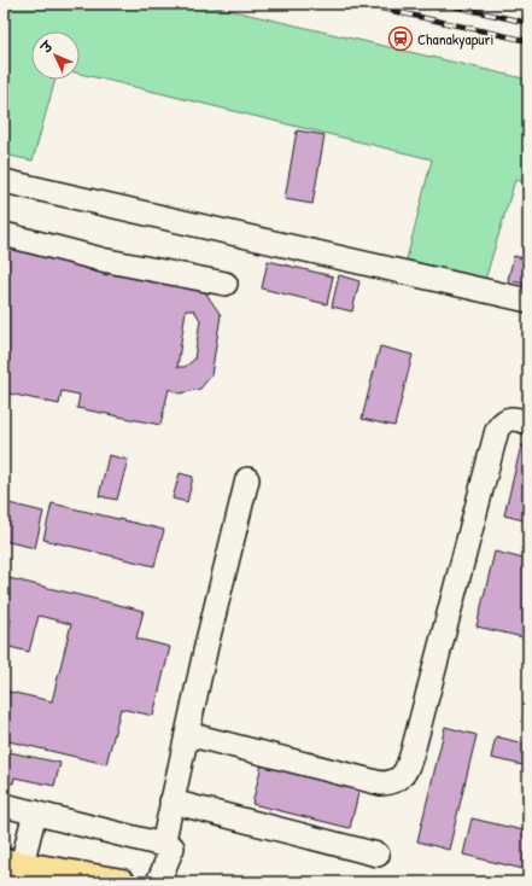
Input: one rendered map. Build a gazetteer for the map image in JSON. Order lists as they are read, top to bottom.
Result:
{
  "places": {
    "station": ["Chanakyapuri"]
  },
  "north": "top left"
}
